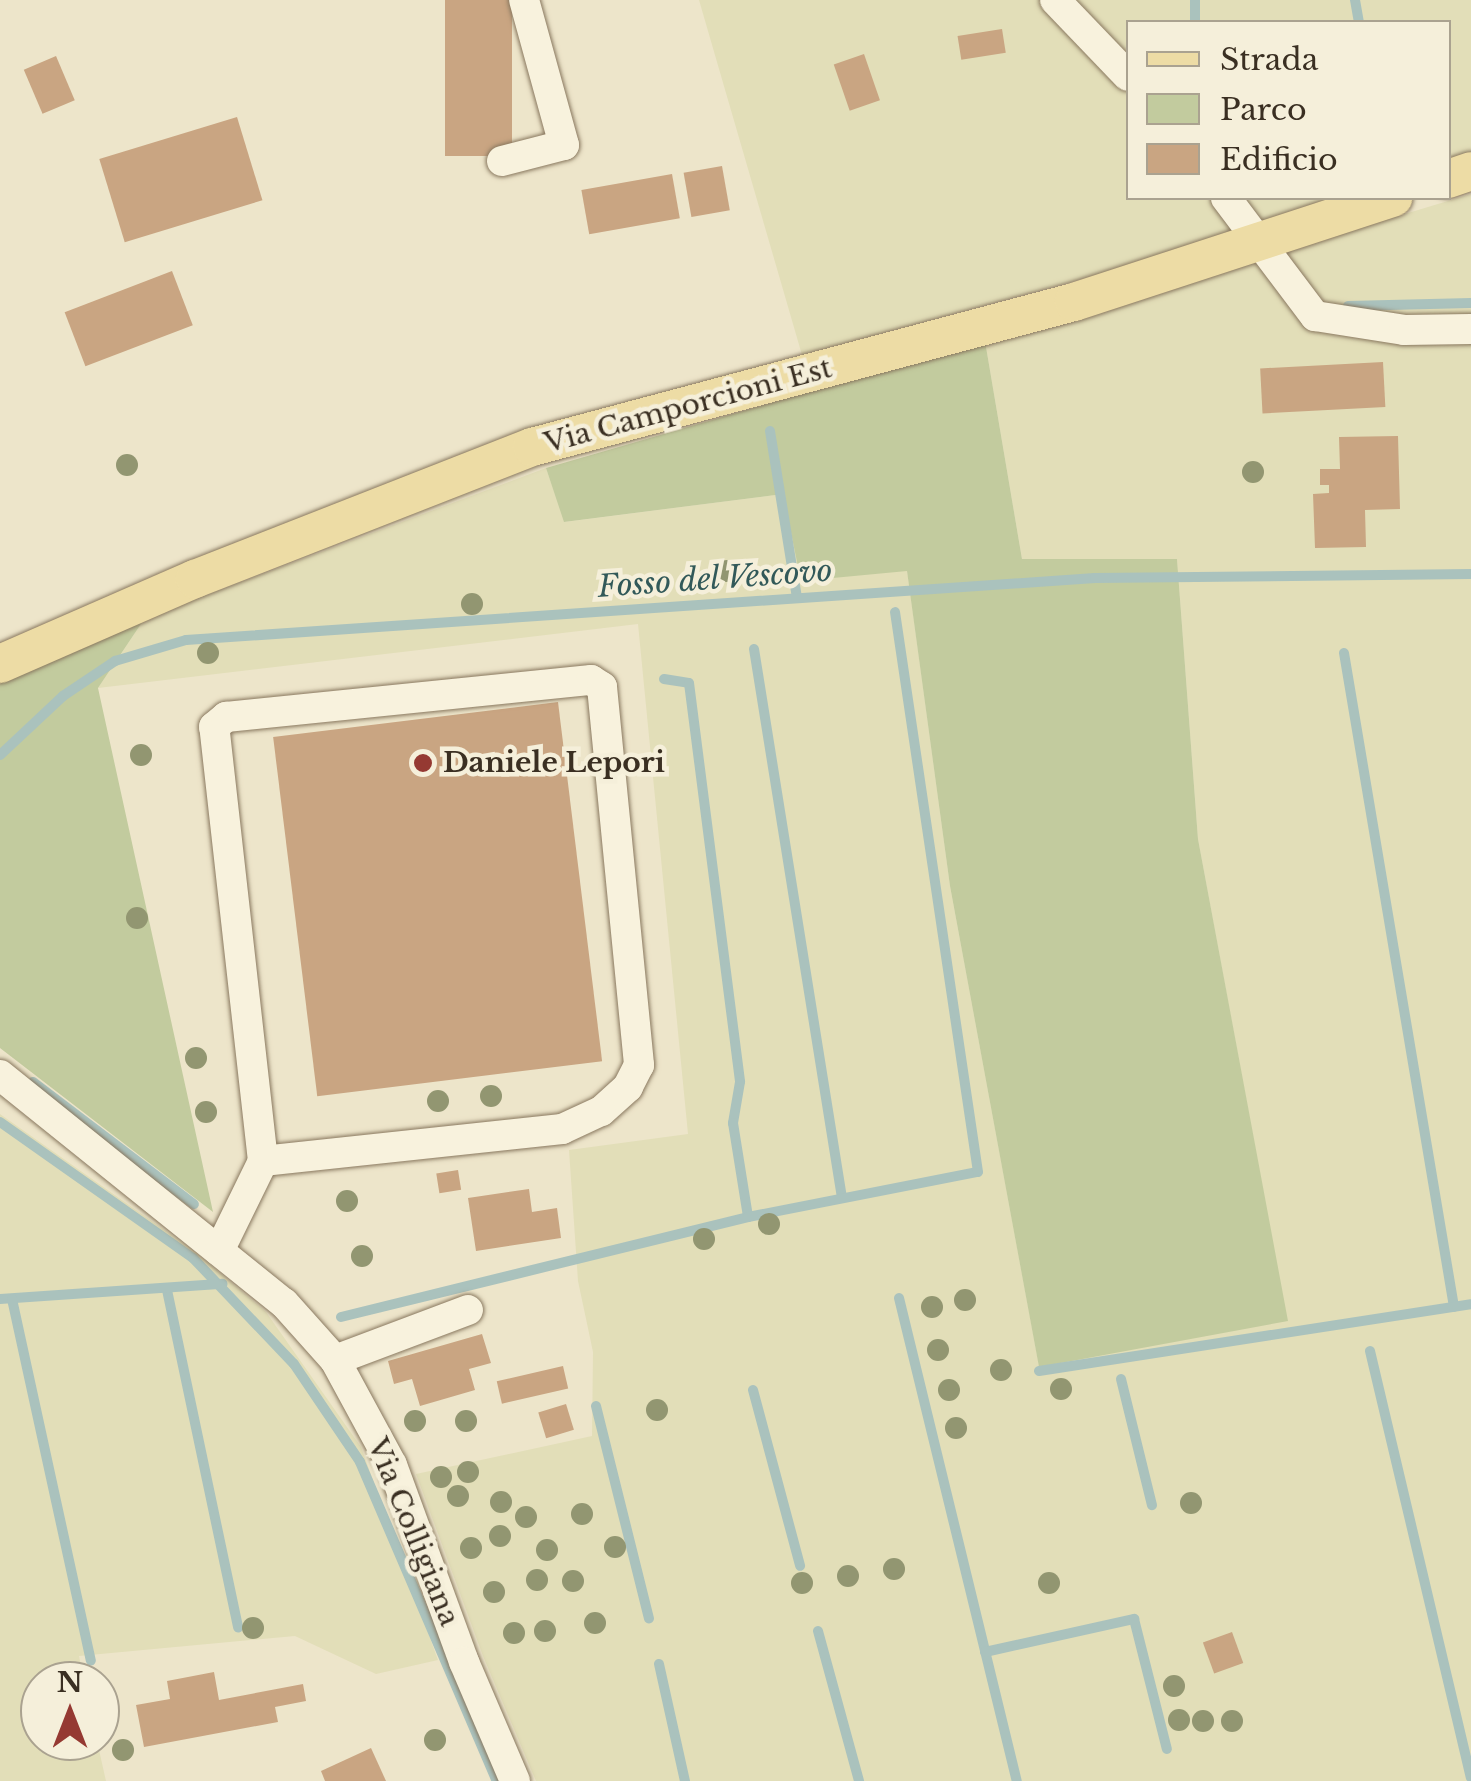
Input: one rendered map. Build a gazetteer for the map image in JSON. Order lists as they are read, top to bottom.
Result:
{
  "streets": {
    "main road": ["Via Camporcioni Est"],
    "street": ["Via Colligiana"]
  },
  "water": ["Fosso del Vescovo"],
  "places": ["Daniele Lepori"],
  "legend": ["Strada", "Parco", "Edificio"],
  "north": "top"
}
